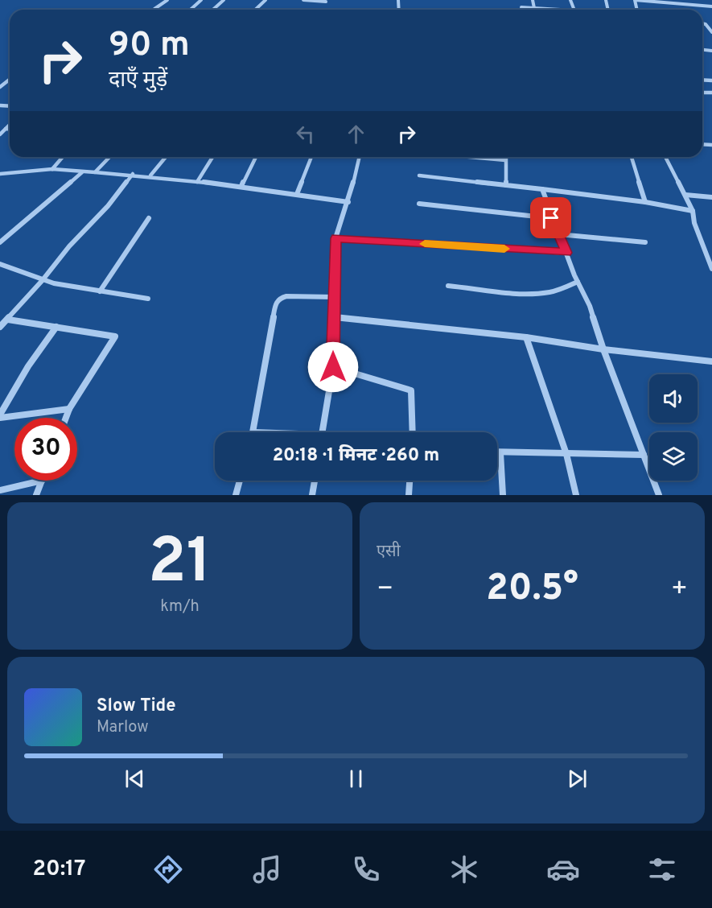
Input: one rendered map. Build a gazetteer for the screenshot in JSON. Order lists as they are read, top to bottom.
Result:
{
  "page": {
    "turn": ["90 m", "दाएँ मुड़ें"],
    "limit": "30",
    "trip": "20:18 · 1 मिनट · 260 m",
    "tile": [
      ["21", "km/h"],
      "एसी"
    ],
    "heat": ["−", "20.5°", "+"],
    "song": ["Slow Tide", "Marlow"],
    "tabs": "20:17"
  }
}
